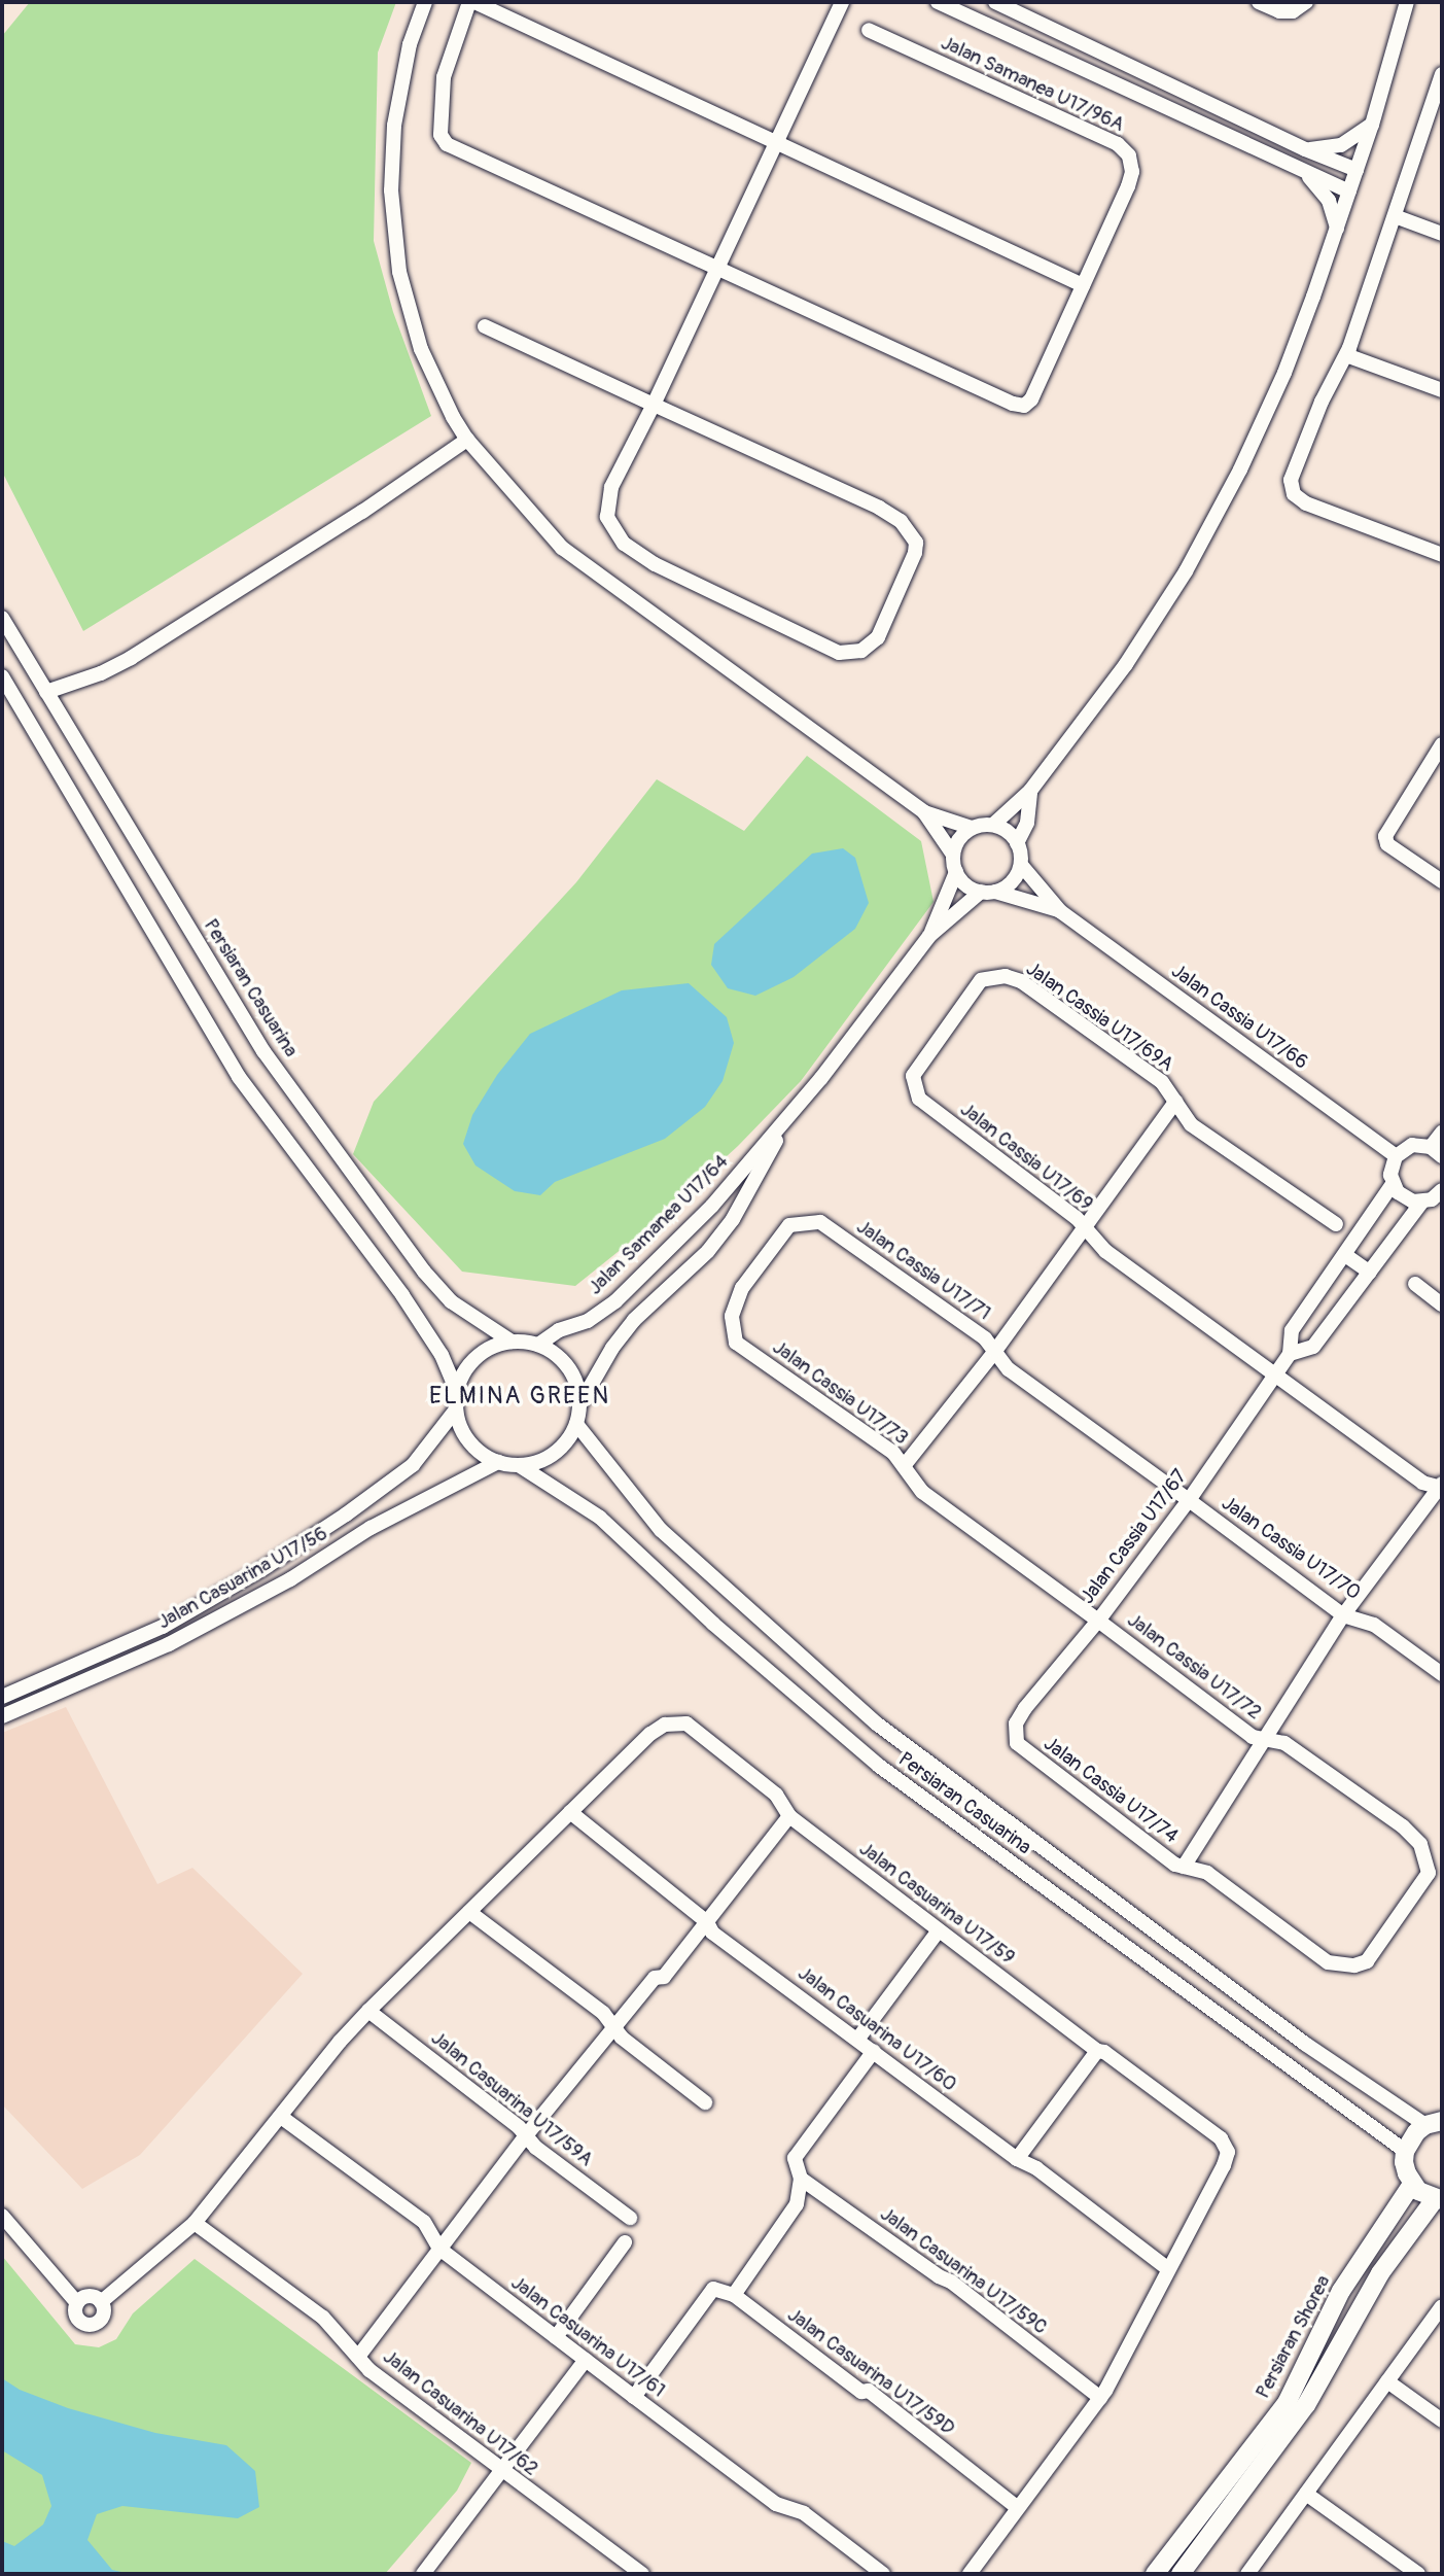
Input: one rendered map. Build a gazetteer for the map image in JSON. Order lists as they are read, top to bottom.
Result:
{
  "streets": {
    "main road": ["Persiaran Shorea"],
    "street": [
      "Jalan Samanea U17/96A",
      "Persiaran Casuarina",
      "Jalan Cassia U17/69A",
      "Jalan Cassia U17/66",
      "Jalan Cassia U17/69",
      "Jalan Samanea U17/64",
      "Jalan Cassia U17/71",
      "Jalan Cassia U17/73",
      "Jalan Cassia U17/67",
      "Jalan Cassia U17/70",
      "Jalan Casuarina U17/56",
      "Jalan Cassia U17/72",
      "Jalan Cassia U17/74",
      "Jalan Casuarina U17/59",
      "Jalan Casuarina U17/60",
      "Jalan Casuarina U17/59A",
      "Jalan Casuarina U17/59C",
      "Jalan Casuarina U17/61",
      "Jalan Casuarina U17/59D",
      "Jalan Casuarina U17/62"
    ]
  },
  "crossings": [
    ["Persiaran Casuarina", "Jalan Samanea U17/64"],
    ["Persiaran Casuarina", "Jalan Casuarina U17/56"],
    ["Jalan Cassia U17/69A", "Jalan Cassia U17/69"],
    ["Jalan Cassia U17/66", "Jalan Samanea U17/64"],
    ["Jalan Cassia U17/69", "Jalan Cassia U17/67"],
    ["Jalan Samanea U17/64", "Jalan Casuarina U17/56"],
    ["Jalan Cassia U17/71", "Jalan Cassia U17/73"],
    ["Jalan Cassia U17/71", "Jalan Cassia U17/67"],
    ["Jalan Cassia U17/71", "Jalan Cassia U17/70"],
    ["Jalan Cassia U17/73", "Jalan Cassia U17/67"],
    ["Jalan Cassia U17/73", "Jalan Cassia U17/72"],
    ["Jalan Cassia U17/67", "Jalan Cassia U17/70"],
    ["Jalan Cassia U17/67", "Jalan Cassia U17/72"],
    ["Jalan Cassia U17/67", "Jalan Cassia U17/74"],
    ["Jalan Cassia U17/72", "Jalan Cassia U17/74"],
    ["Jalan Casuarina U17/59", "Jalan Casuarina U17/60"],
    ["Jalan Casuarina U17/59", "Jalan Casuarina U17/59A"],
    ["Jalan Casuarina U17/59", "Jalan Casuarina U17/59C"],
    ["Jalan Casuarina U17/59", "Jalan Casuarina U17/61"],
    ["Jalan Casuarina U17/59", "Jalan Casuarina U17/59D"],
    ["Jalan Casuarina U17/59", "Jalan Casuarina U17/62"]
  ],
  "districts": ["ELMINA GREEN"]
}
